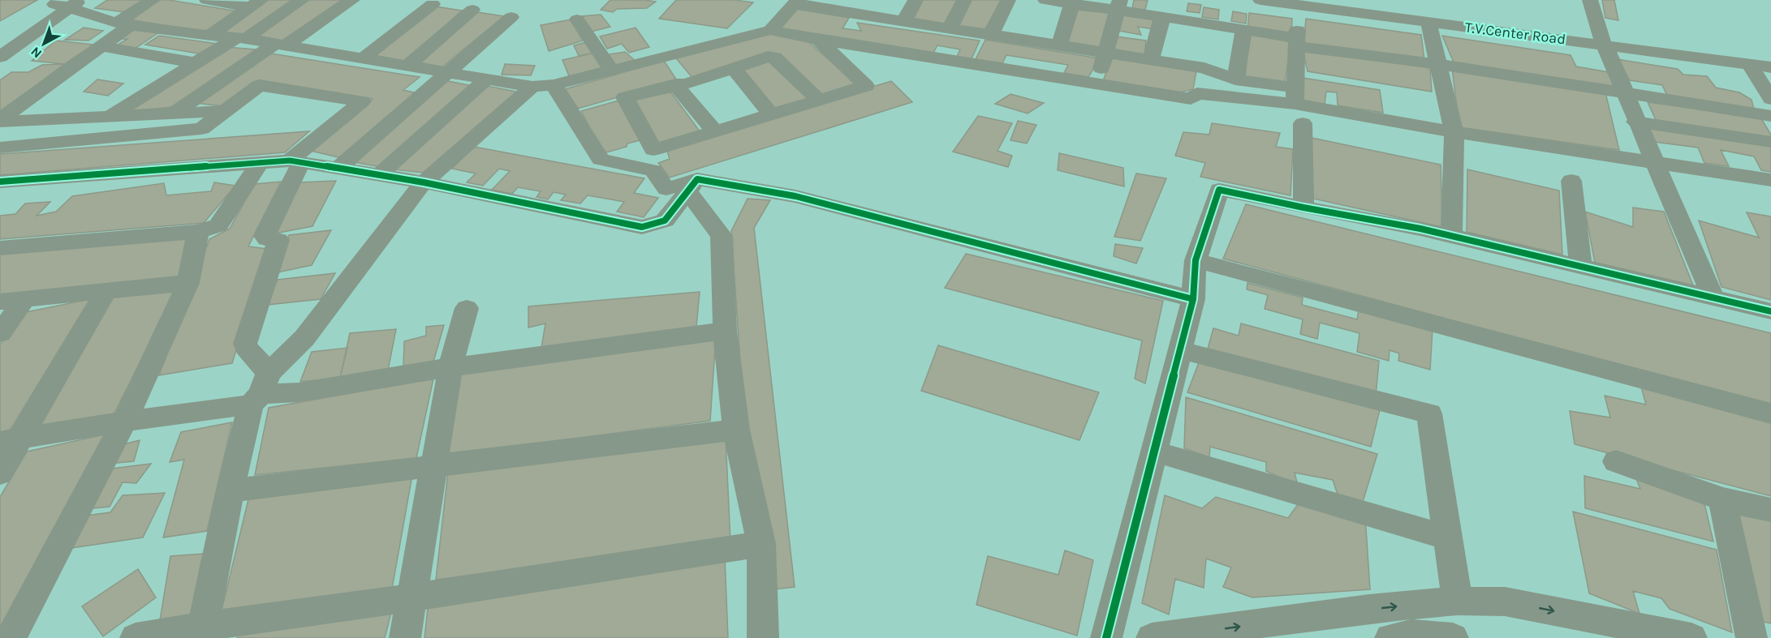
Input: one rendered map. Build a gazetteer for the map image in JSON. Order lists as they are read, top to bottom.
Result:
{
  "streets": {
    "street": ["T.V.Center Road"]
  },
  "north": "bottom left"
}
